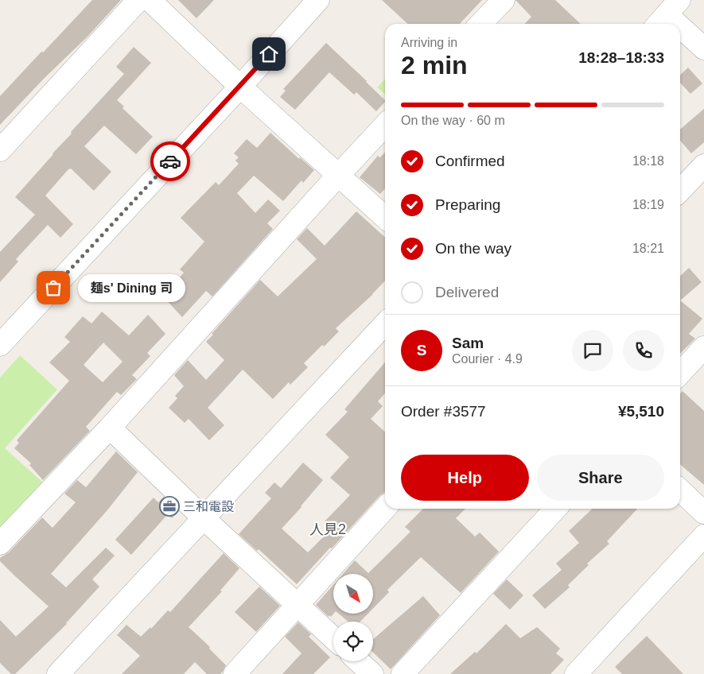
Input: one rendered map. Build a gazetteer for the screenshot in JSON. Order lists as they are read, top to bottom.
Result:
{
  "districts": ["人見2"],
  "places": {
    "other": ["麺s' Dining 司"],
    "office": ["三和電設"]
  },
  "north": "bottom right",
  "page": {
    "heading": ["2 min", "Arriving in", "18:28–18:33"],
    "panel": [
      "Sam",
      "Courier · 4.9",
      "Order #3577",
      "¥5,510"
    ],
    "bar": "On the way · 60 m",
    "list": [
      ["Confirmed", "18:18"],
      ["Preparing", "18:19"],
      ["On the way", "18:21"],
      "Delivered"
    ],
    "bubble": "麺s' Dining 司",
    "round": "S",
    "buttons": ["Help", "Share"]
  }
}
